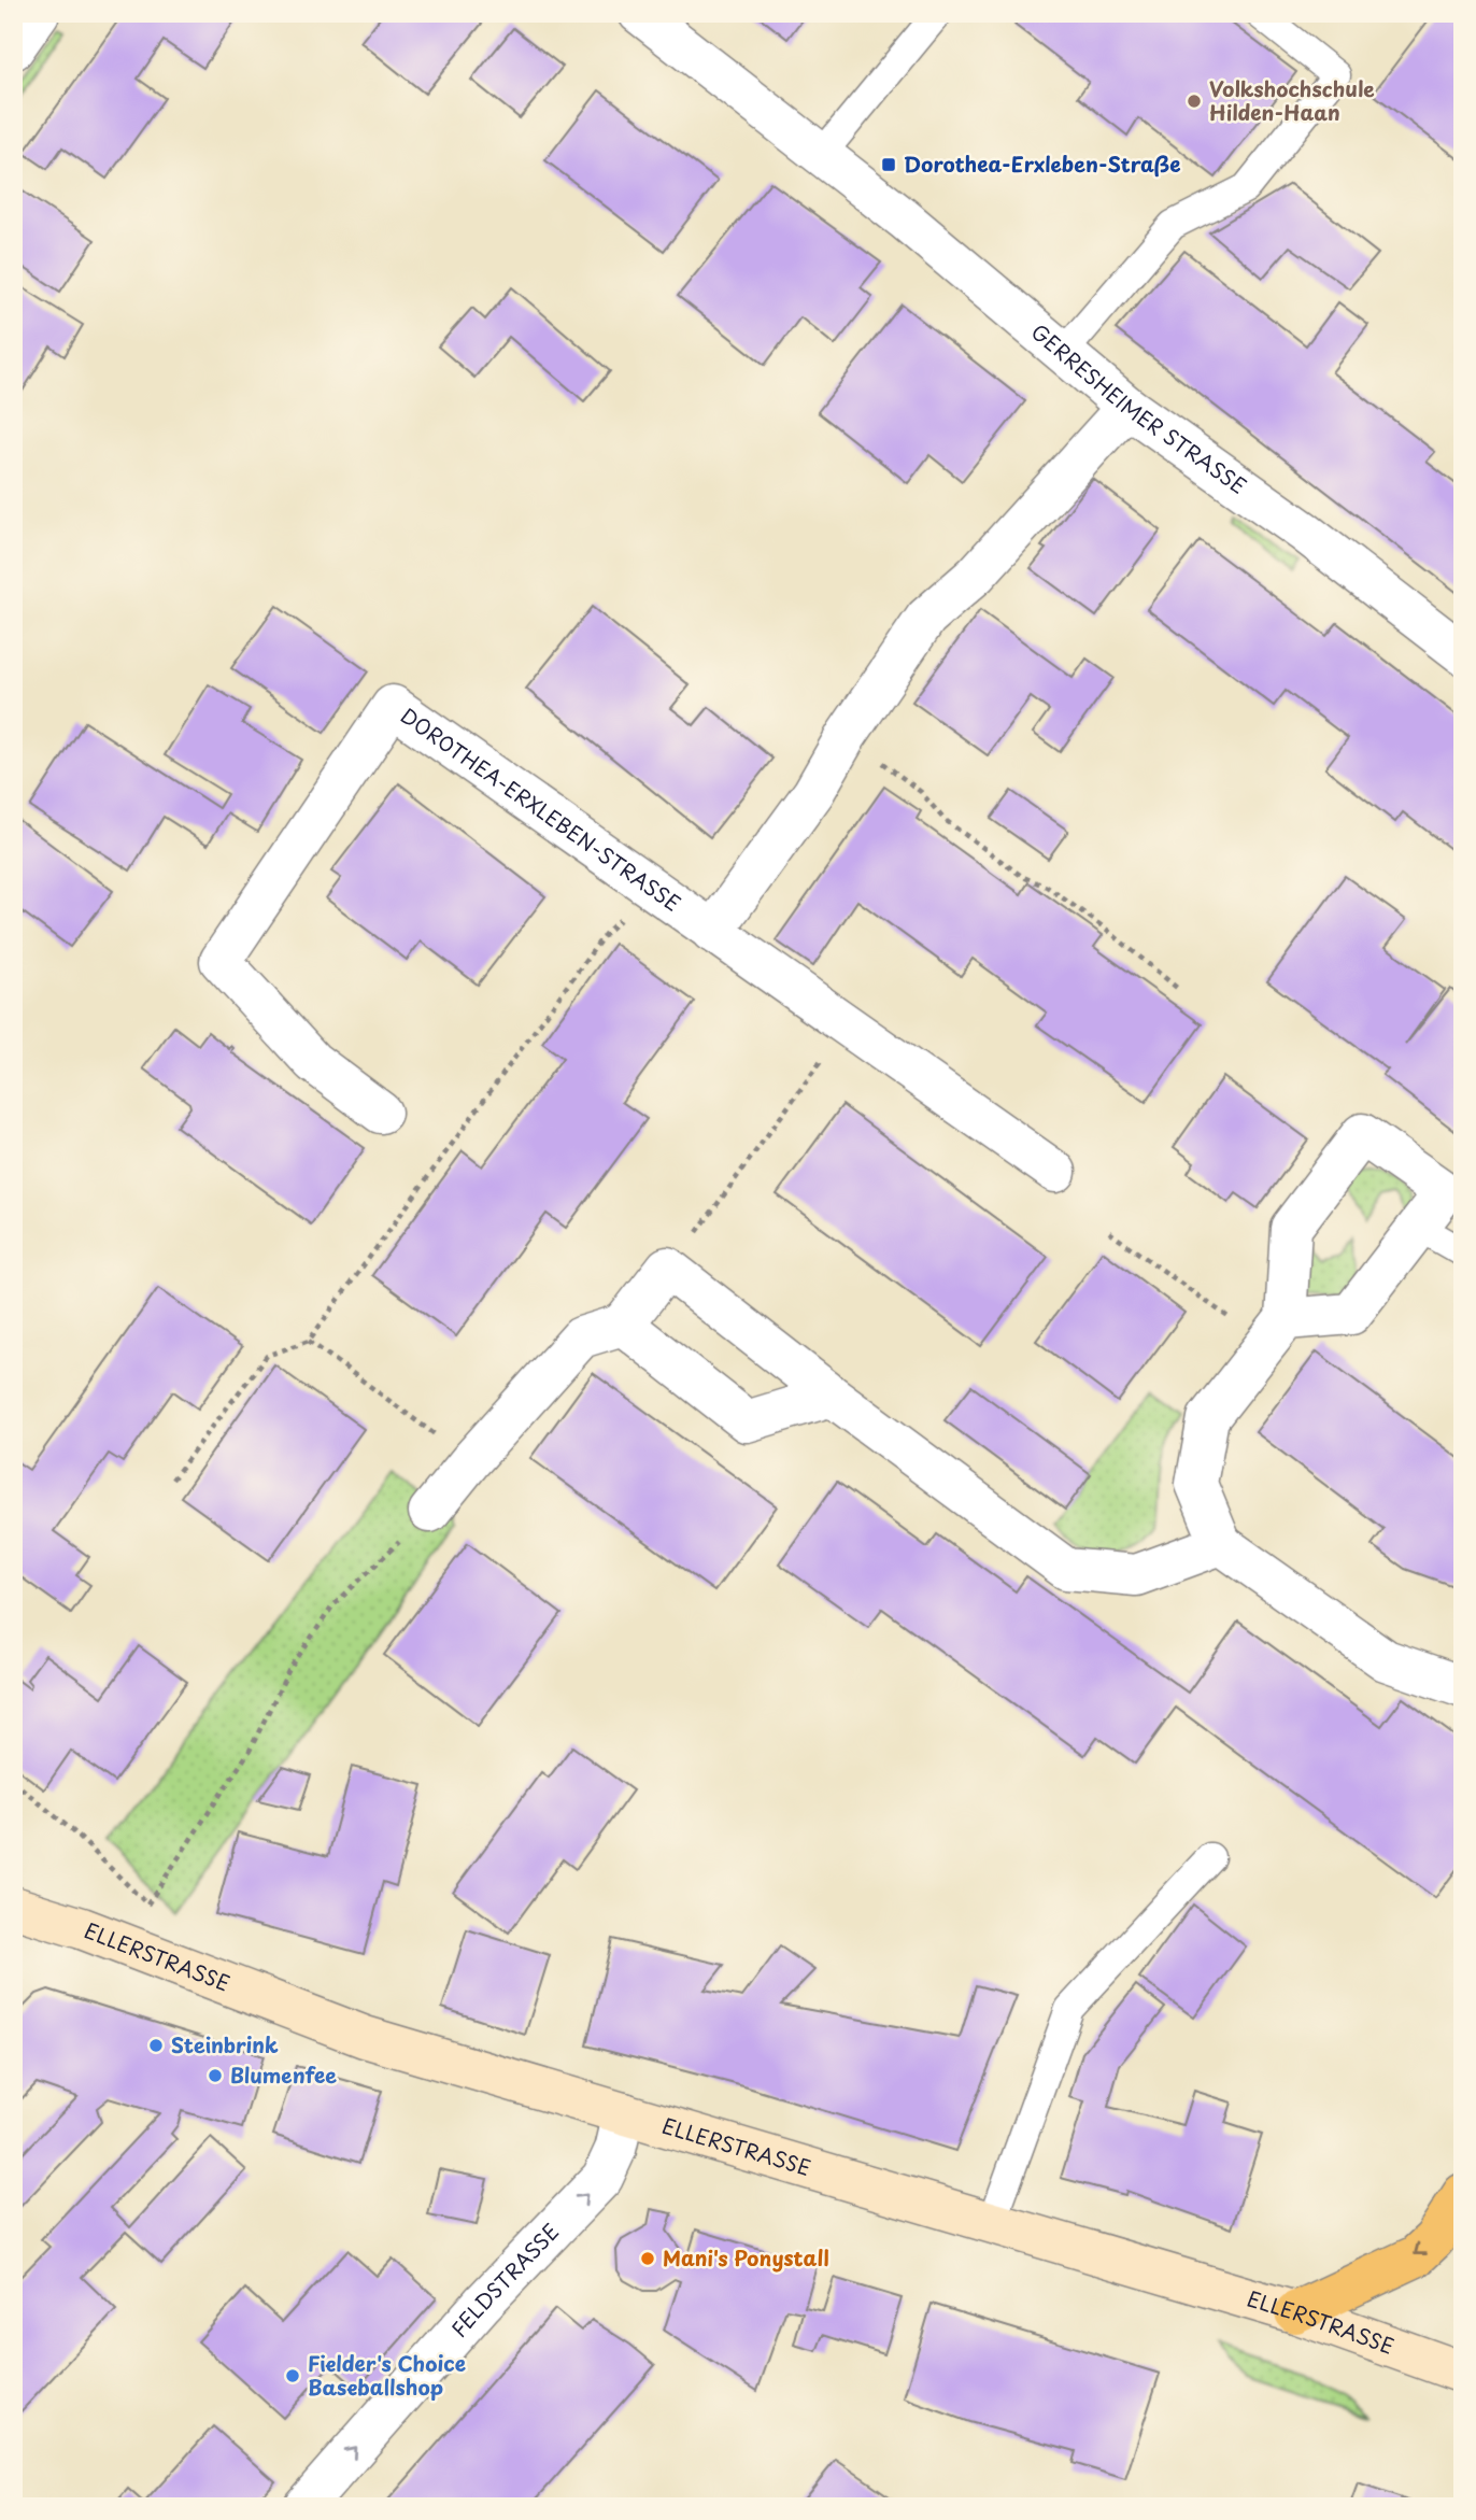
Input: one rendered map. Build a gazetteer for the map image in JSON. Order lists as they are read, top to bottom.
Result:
{
  "streets": {
    "main road": ["ELLERSTRASSE"],
    "street": ["GERRESHEIMER STRASSE", "DOROTHEA-ERXLEBEN-STRASSE", "FELDSTRASSE"]
  },
  "crossings": [
    ["ELLERSTRASSE", "FELDSTRASSE"]
  ],
  "one_way": ["FELDSTRASSE"],
  "places": {
    "other": [
      "Volkshochschule Hilden-Haan",
      "Steinbrink",
      "Blumenfee",
      "Mani's Ponystall",
      "Fielder's Choice Baseballshop"
    ],
    "transit": ["Dorothea-Erxleben-Straße"]
  }
}
